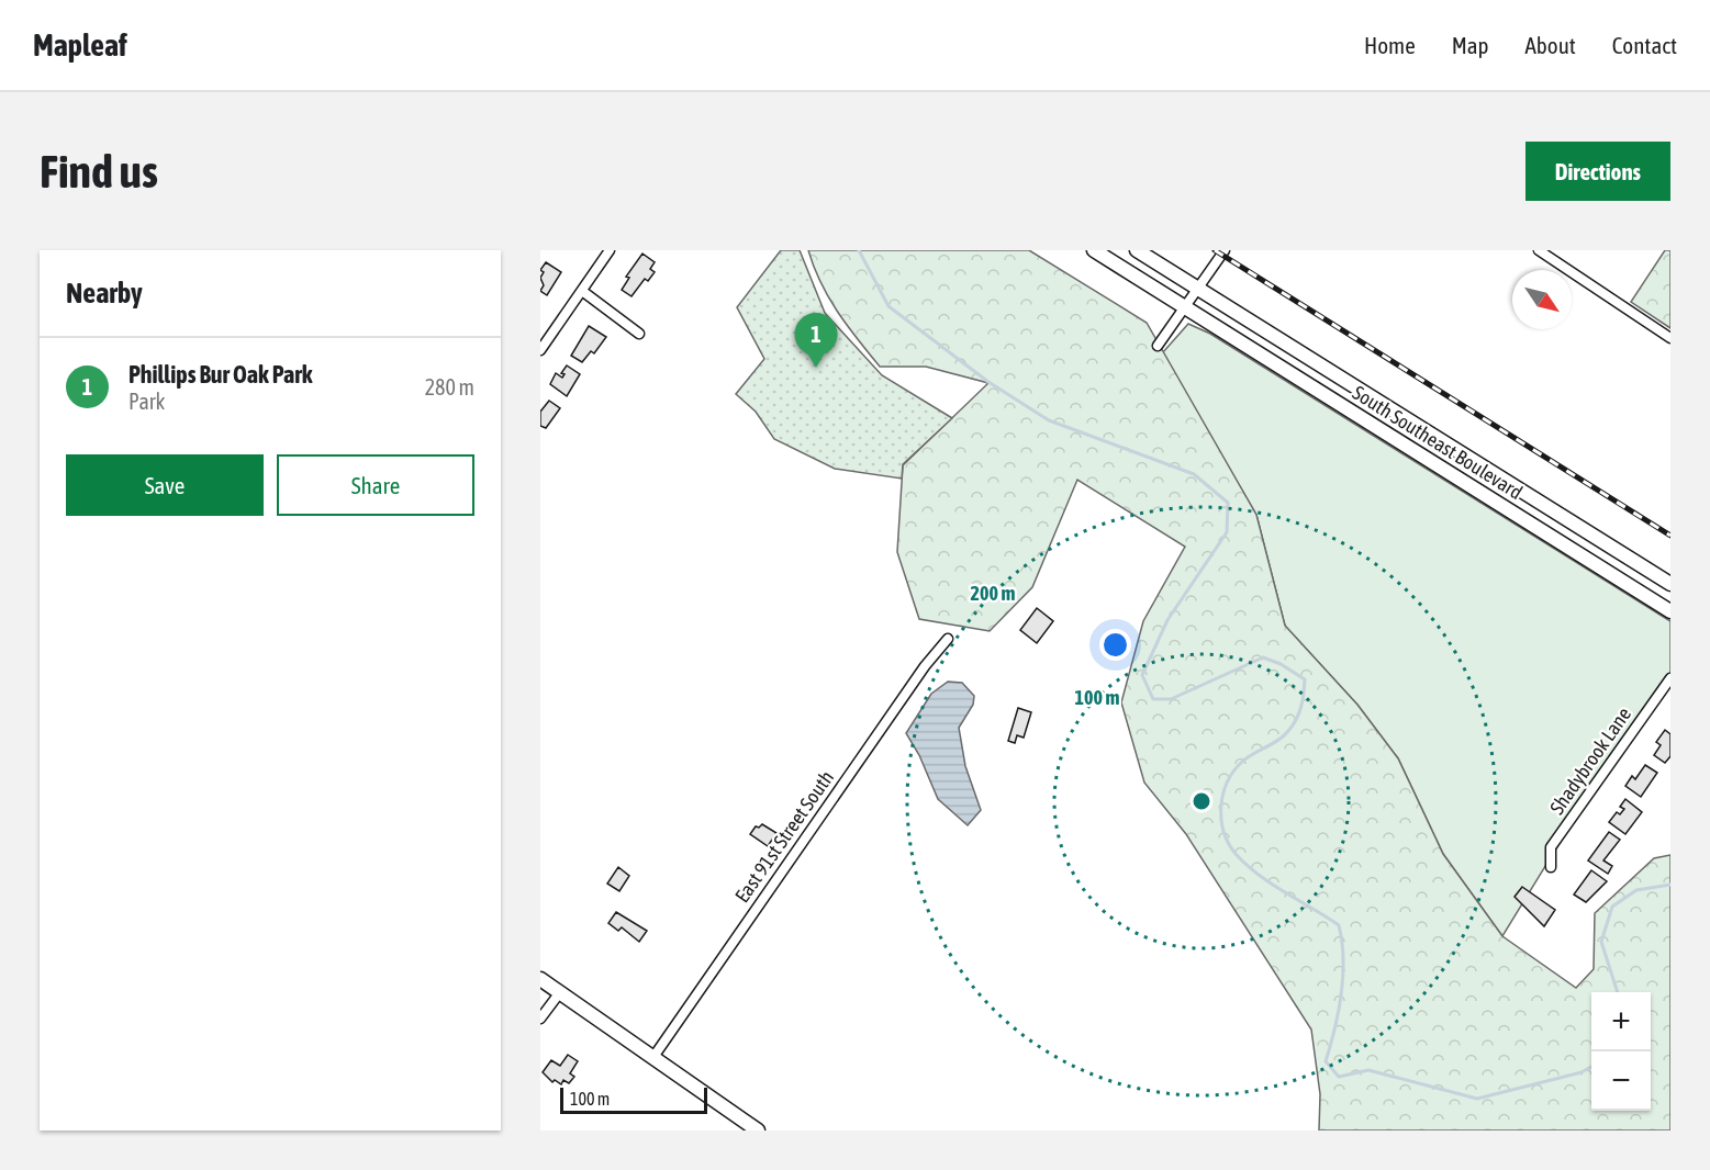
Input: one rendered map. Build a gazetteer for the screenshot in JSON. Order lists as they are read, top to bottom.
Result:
{
  "streets": {
    "main road": ["South Southeast Boulevard"],
    "street": ["Shadybrook Lane", "East 91st Street South"]
  },
  "scale_bar": "100 m",
  "north": "bottom right",
  "page": {
    "header": "Mapleaf",
    "nav": [
      "Home",
      "Map",
      "About",
      "Contact"
    ],
    "buttons": [
      "Directions",
      ["Save", "Share"]
    ],
    "title": "Find us",
    "heading": "Nearby",
    "pins": "1",
    "list": [
      {
        "mark": "1",
        "name": "Phillips Bur Oak Park",
        "note": "Park",
        "value": "280 m"
      }
    ],
    "map_buttons": ["+", "−"],
    "scale": "100 m"
  },
  "rings": ["200 m", "100 m"]
}
